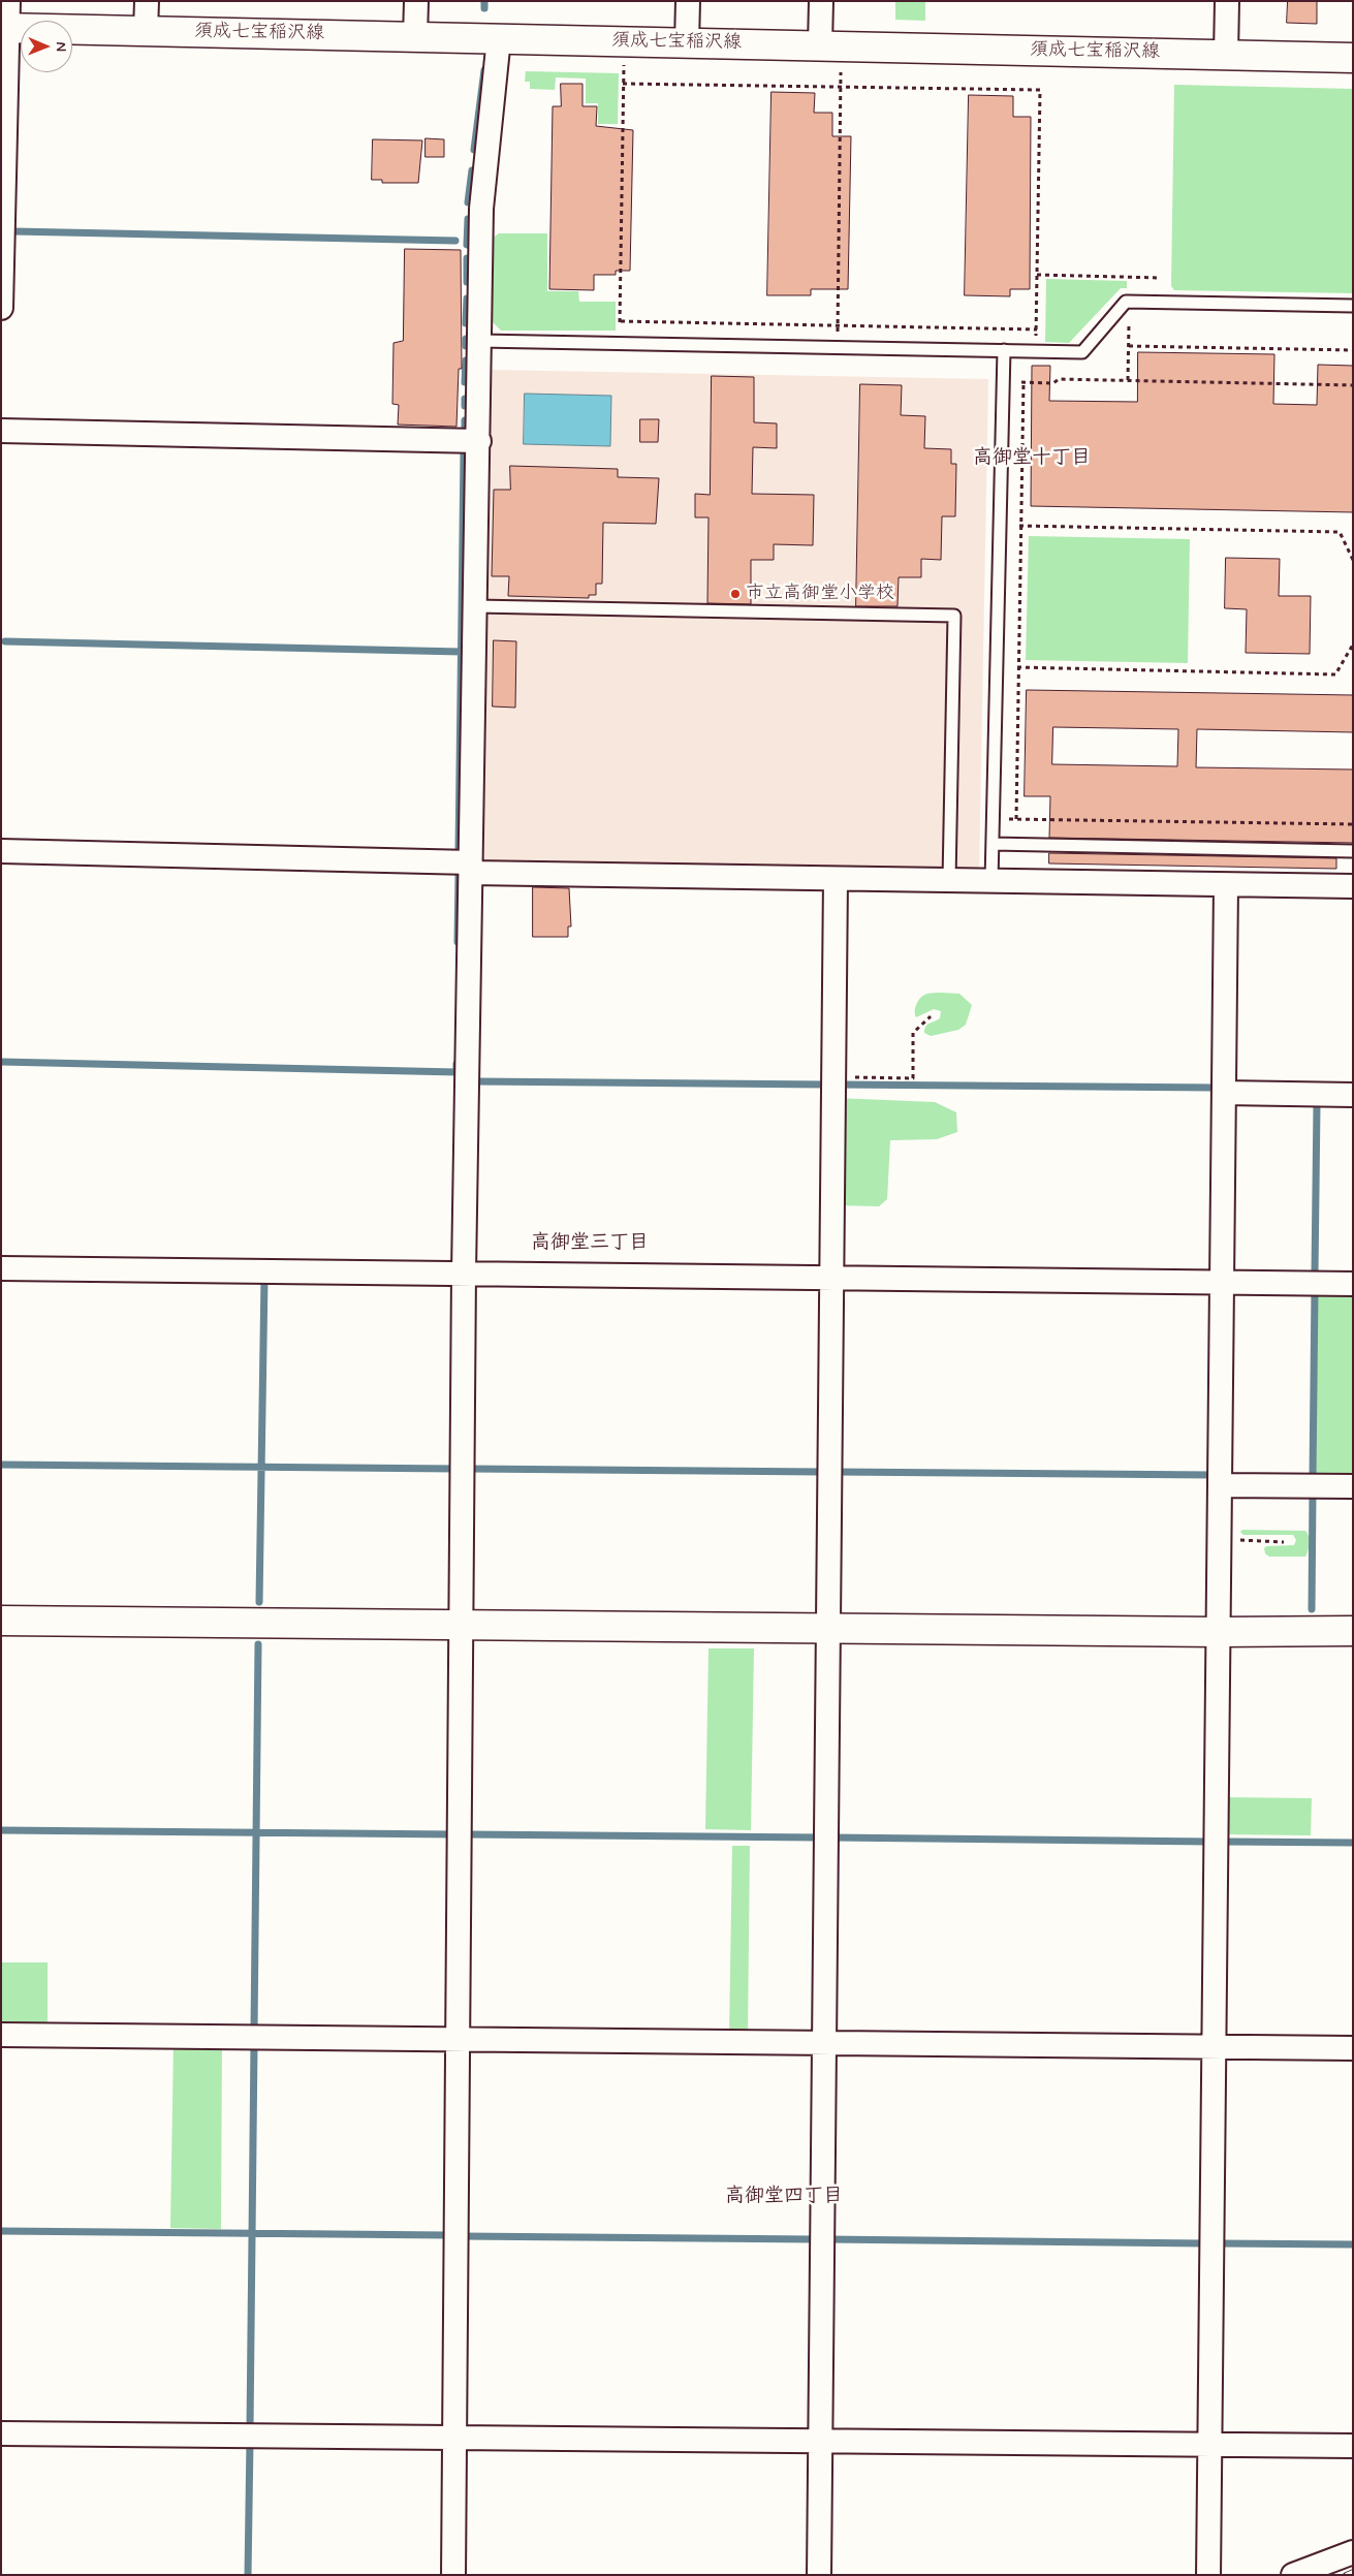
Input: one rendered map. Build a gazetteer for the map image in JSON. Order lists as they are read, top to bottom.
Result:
{
  "streets": {
    "main road": ["須成七宝稲沢線"]
  },
  "districts": ["高御堂十丁目", "高御堂三丁目", "高御堂四丁目"],
  "places": ["市立高御堂小学校"],
  "north": "right"
}
